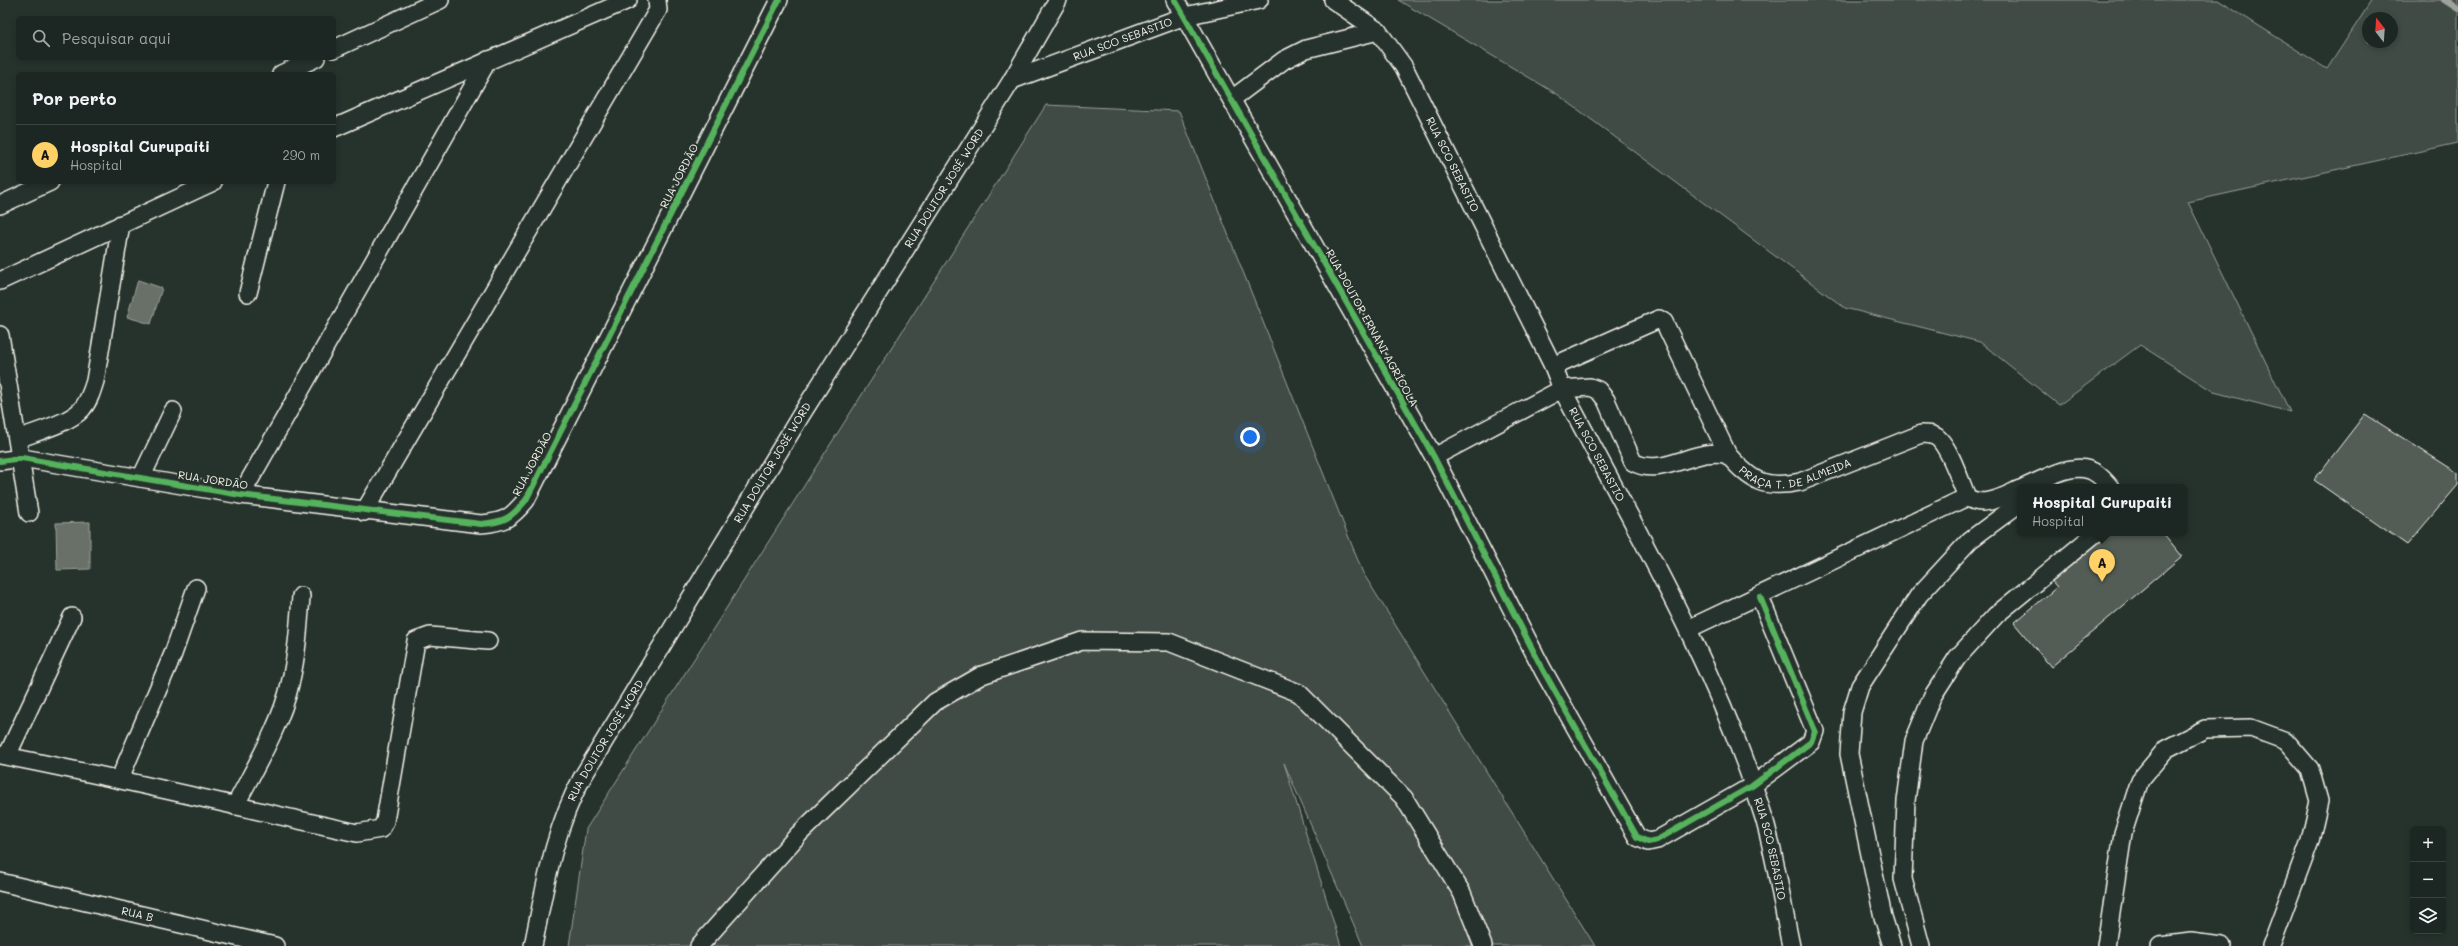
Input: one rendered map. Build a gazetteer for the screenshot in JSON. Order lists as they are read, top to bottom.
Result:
{
  "streets": {
    "street": [
      "RUA SCO SEBASTIO",
      "RUA JORDÃO",
      "RUA DOUTOR JOSÉ WORD",
      "RUA DOUTOR ERNANI AGRÍCOLA",
      "PRAÇA T. DE ALMEIDA",
      "RUA B"
    ]
  },
  "crossings": [
    ["RUA SCO SEBASTIO", "RUA DOUTOR JOSÉ WORD"],
    ["RUA SCO SEBASTIO", "RUA DOUTOR ERNANI AGRÍCOLA"],
    ["RUA SCO SEBASTIO", "PRAÇA T. DE ALMEIDA"]
  ],
  "north": "top",
  "page": {
    "search": "Pesquisar aqui",
    "heading": "Por perto",
    "list": [
      {
        "mark": "A",
        "name": "Hospital Curupaiti",
        "note": "Hospital",
        "value": "290 m"
      }
    ],
    "popup": ["Hospital Curupaiti", "Hospital"],
    "pins": "A",
    "map_buttons": ["+", "−"]
  }
}
